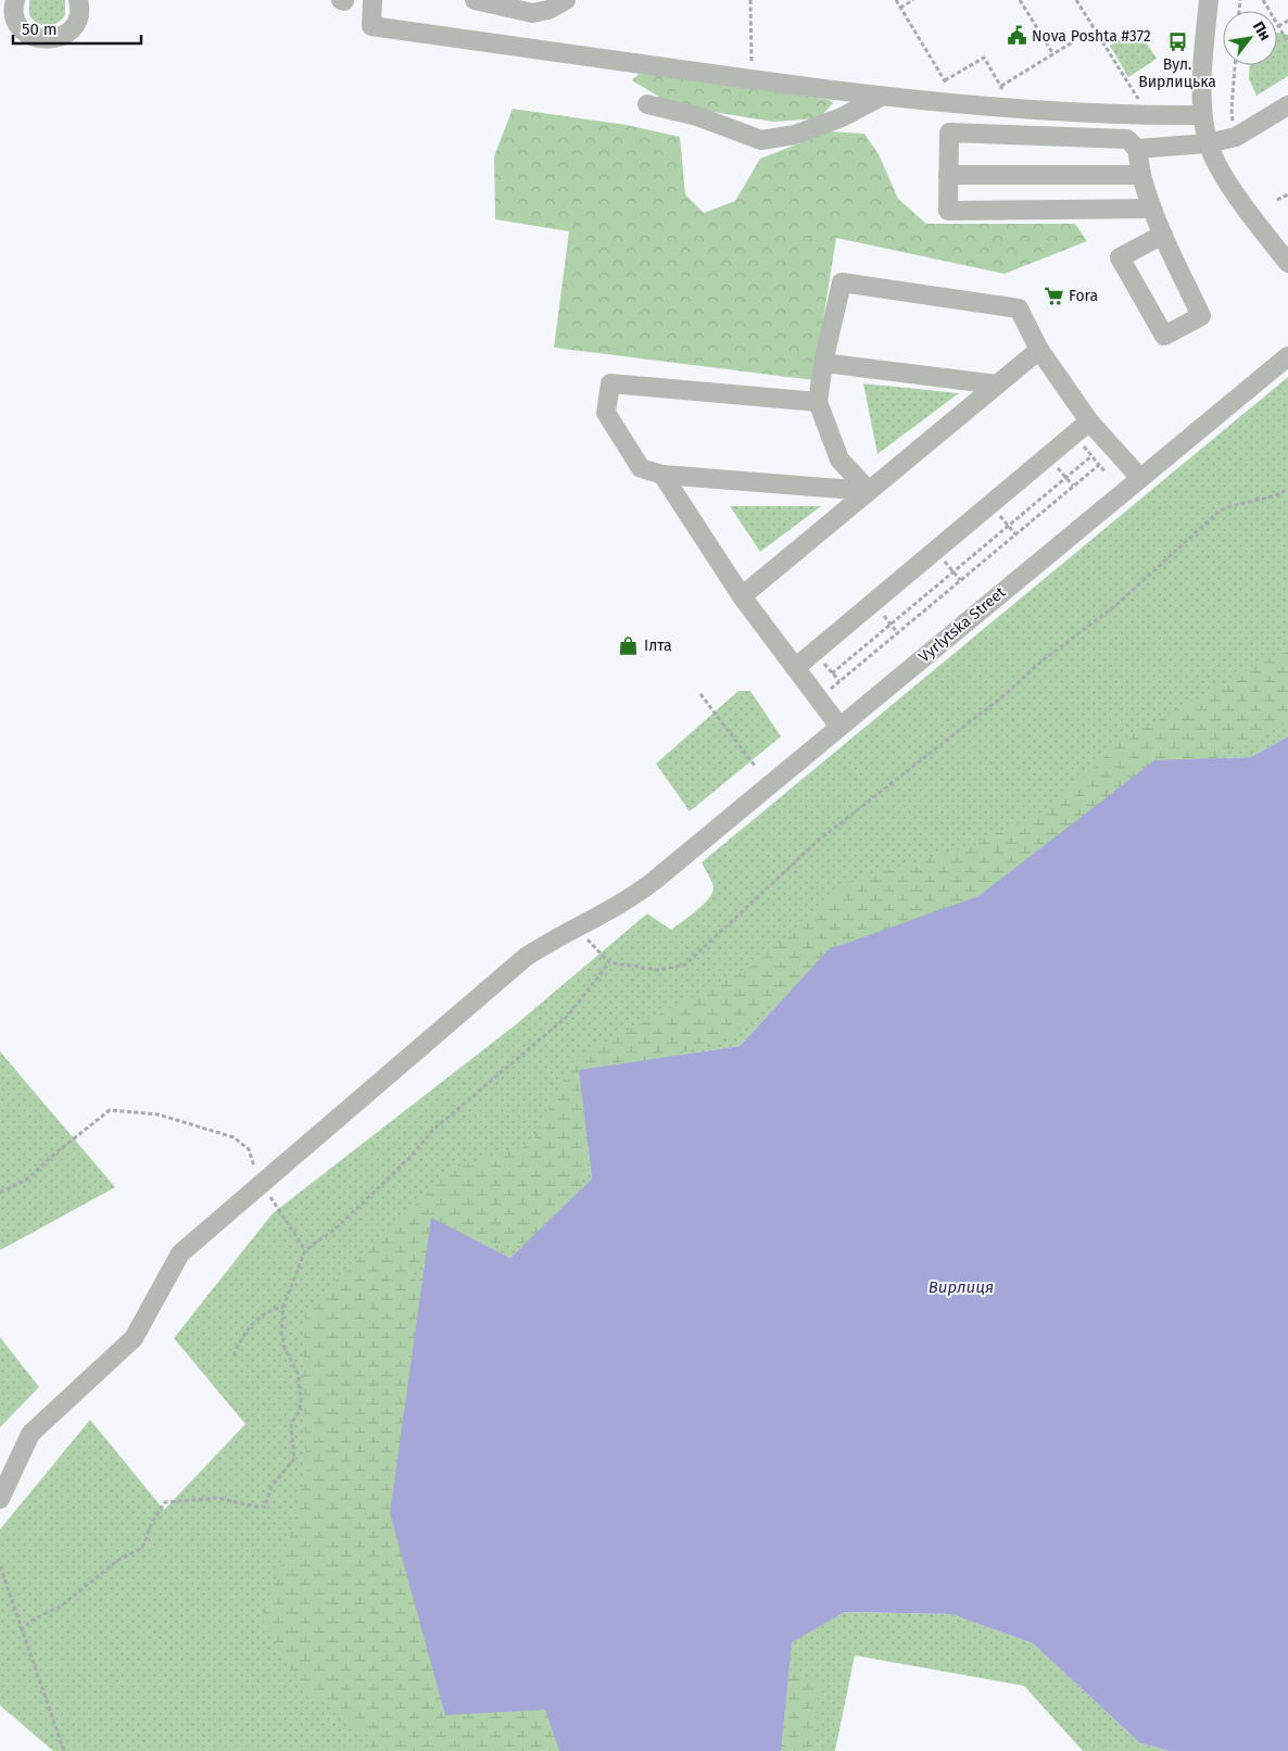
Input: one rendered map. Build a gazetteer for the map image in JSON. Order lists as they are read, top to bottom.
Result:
{
  "streets": {
    "street": ["Vyrlytska Street"]
  },
  "water": ["Вирлиця"],
  "places": {
    "public building": ["Nova Poshta #372"],
    "bus stop": ["Вул. Вирлицька"],
    "supermarket": ["Fora"],
    "shop": ["Ілта"]
  },
  "scale_bar": "50 m",
  "north": "top right"
}
